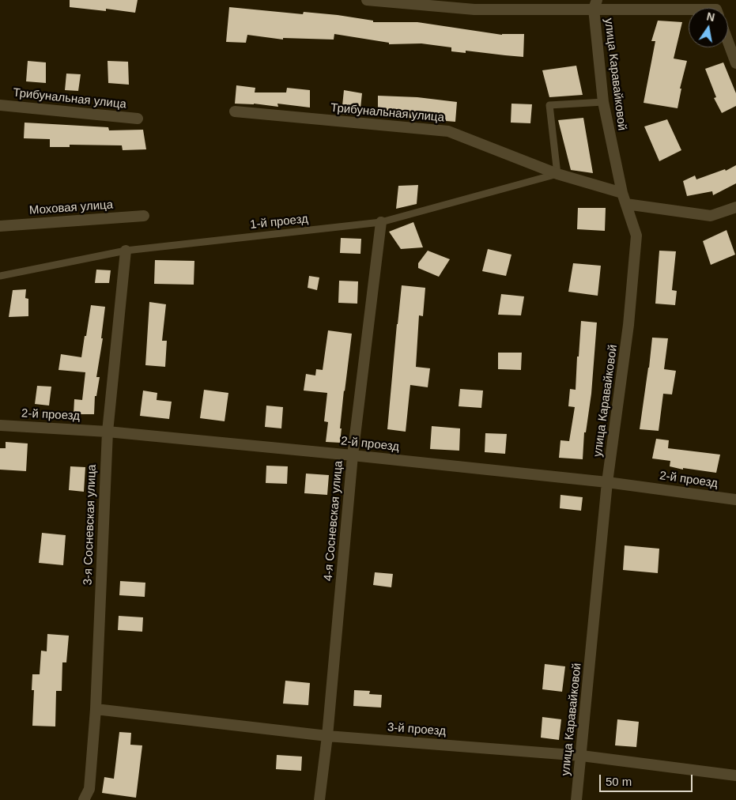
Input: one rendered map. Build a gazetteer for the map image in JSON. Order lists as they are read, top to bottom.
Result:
{
  "streets": {
    "street": [
      "улица Каравайковой",
      "Трибунальная улица",
      "Моховая улица",
      "2-й проезд",
      "4-я Сосневская улица",
      "3-я Сосневская улица",
      "3-й проезд"
    ],
    "lane": ["1-й проезд"]
  },
  "crossings": [
    ["улица Каравайковой", "Трибунальная улица"],
    ["улица Каравайковой", "2-й проезд"],
    ["улица Каравайковой", "3-й проезд"],
    ["Трибунальная улица", "1-й проезд"],
    ["1-й проезд", "4-я Сосневская улица"],
    ["1-й проезд", "3-я Сосневская улица"],
    ["2-й проезд", "4-я Сосневская улица"],
    ["2-й проезд", "3-я Сосневская улица"],
    ["4-я Сосневская улица", "3-й проезд"],
    ["3-я Сосневская улица", "3-й проезд"]
  ],
  "scale_bar": "50 m",
  "north": "top"
}
